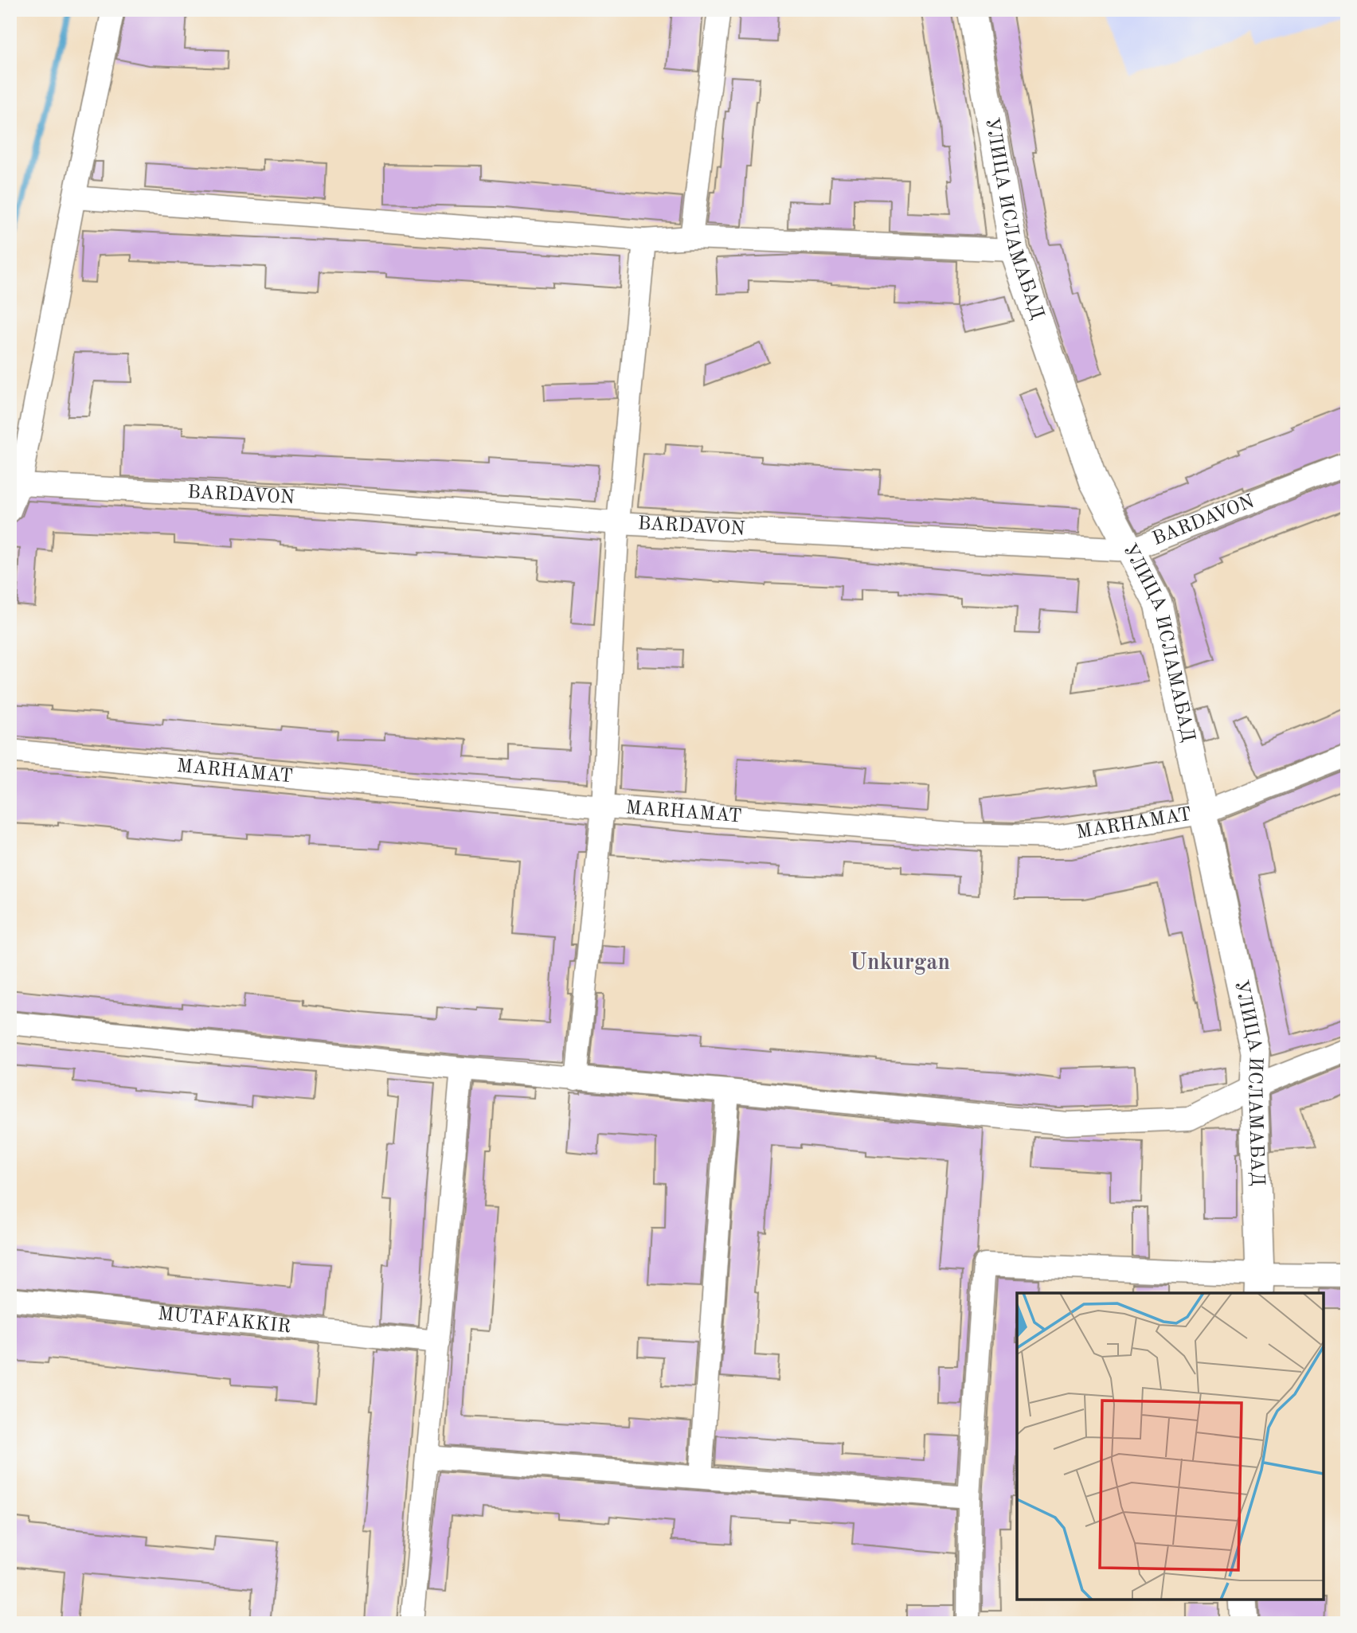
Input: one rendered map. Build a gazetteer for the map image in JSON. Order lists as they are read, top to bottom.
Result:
{
  "streets": {
    "street": [
      "УЛИЦА ИСЛАМАБАД",
      "BARDAVON",
      "MARHAMAT",
      "MUTAFAKKIR"
    ]
  },
  "crossings": [
    ["УЛИЦА ИСЛАМАБАД", "BARDAVON"],
    ["УЛИЦА ИСЛАМАБАД", "MARHAMAT"]
  ],
  "districts": ["Unkurgan"]
}
